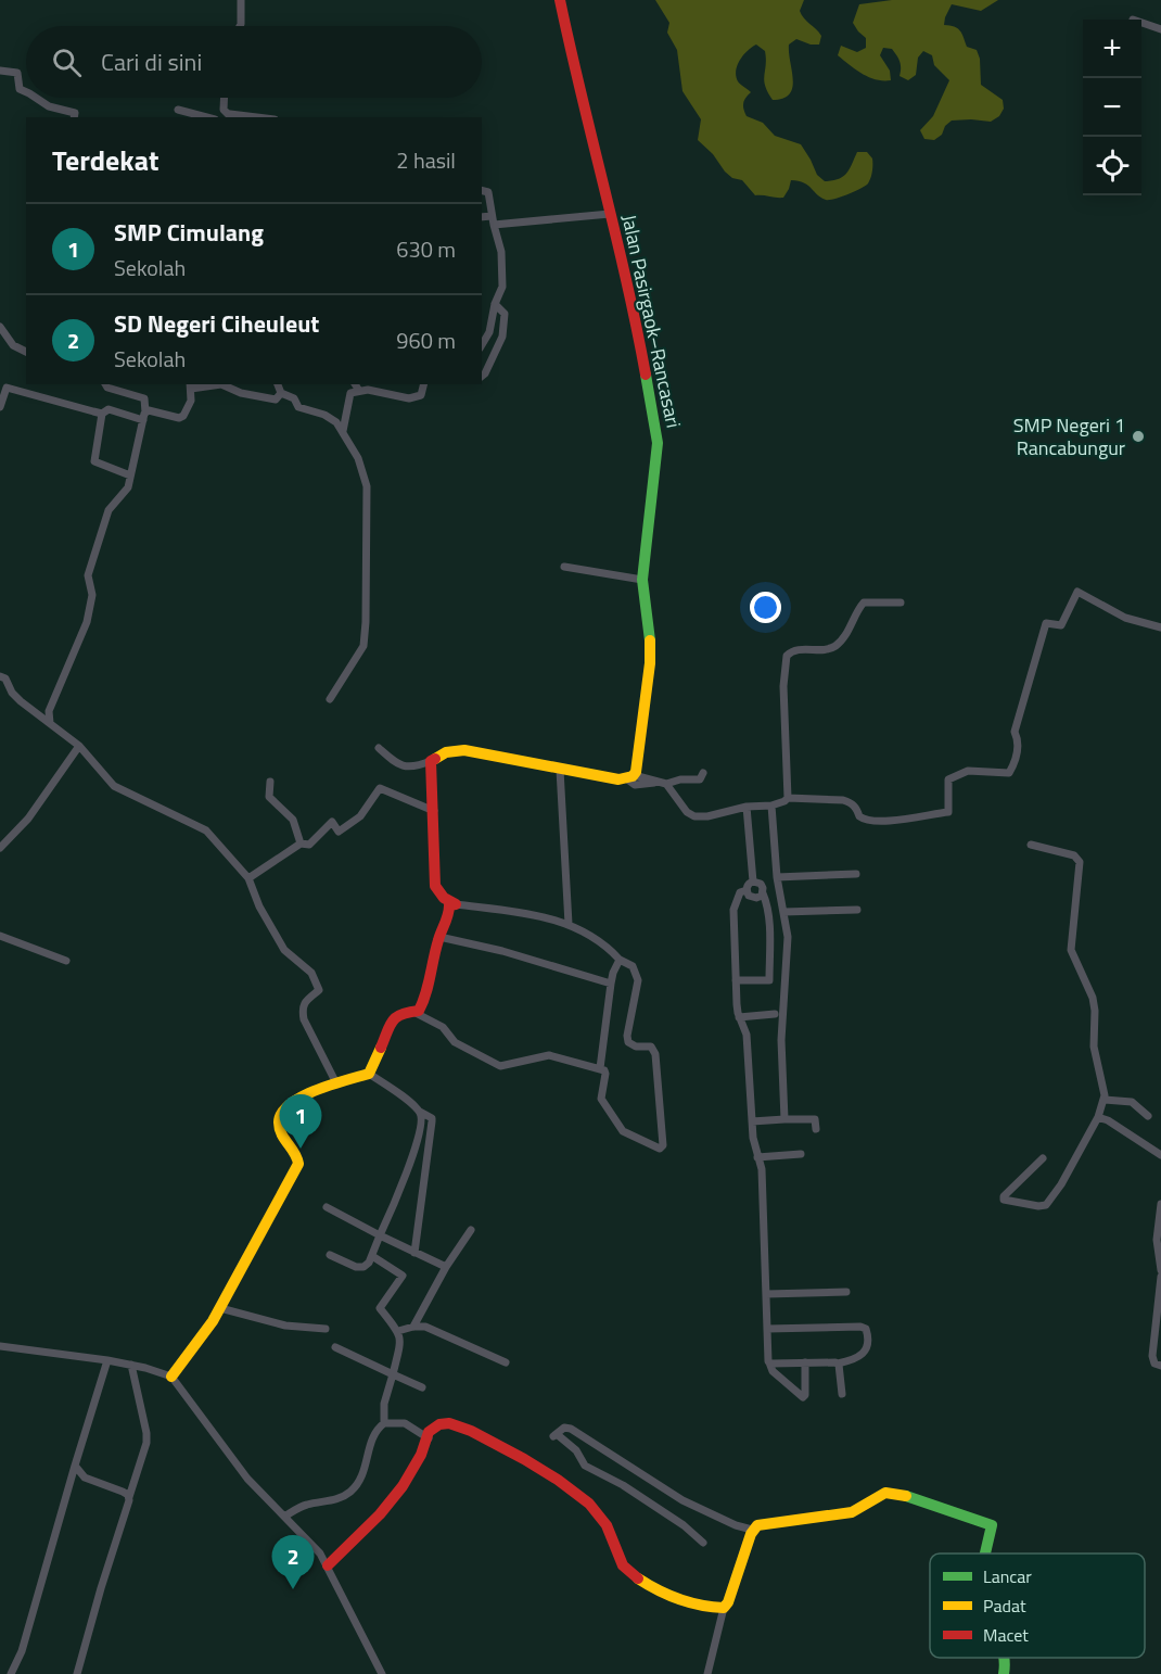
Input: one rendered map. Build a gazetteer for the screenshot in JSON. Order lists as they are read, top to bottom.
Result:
{
  "streets": {
    "street": ["Jalan Pasirgaok–Rancasari"]
  },
  "places": ["SMP Negeri 1 Rancabungur"],
  "legend": ["Lancar", "Padat", "Macet"],
  "page": {
    "map_buttons": ["+", "−"],
    "search": "Cari di sini",
    "heading": ["Terdekat", "2 hasil"],
    "list": [
      {
        "mark": "1",
        "name": "SMP Cimulang",
        "note": "Sekolah",
        "value": "630 m"
      },
      {
        "mark": "2",
        "name": "SD Negeri Ciheuleut",
        "note": "Sekolah",
        "value": "960 m"
      }
    ],
    "pins": ["1", "2"]
  }
}
